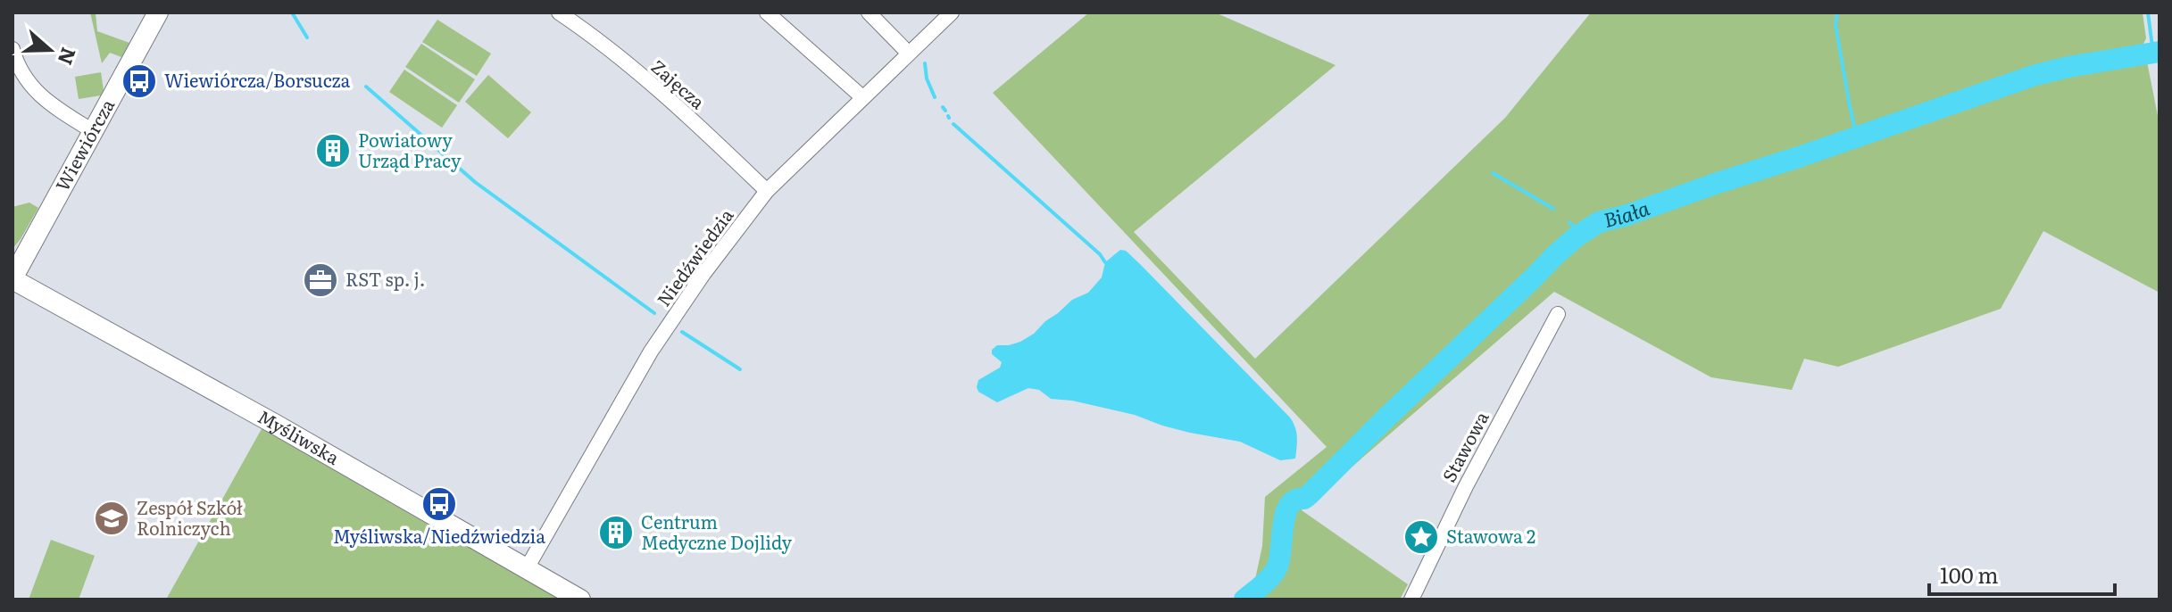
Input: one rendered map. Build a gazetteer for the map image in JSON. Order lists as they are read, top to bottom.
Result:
{
  "streets": {
    "street": [
      "Zajęcza",
      "Wiewiórcza",
      "Niedźwiedzia",
      "Myśliwska",
      "Stawowa"
    ]
  },
  "crossings": [
    ["Zajęcza", "Niedźwiedzia"],
    ["Wiewiórcza", "Myśliwska"],
    ["Niedźwiedzia", "Myśliwska"]
  ],
  "water": ["Biała"],
  "places": {
    "bus stop": ["Wiewiórcza/Borsucza", "Myśliwska/Niedźwiedzia"],
    "building": ["Powiatowy Urząd Pracy", "Centrum Medyczne Dojlidy"],
    "office": ["RST sp. j."],
    "school or university": ["Zespół Szkół Rolniczych"],
    "place": ["Stawowa 2"]
  },
  "scale_bar": "100 m",
  "north": "right"
}
